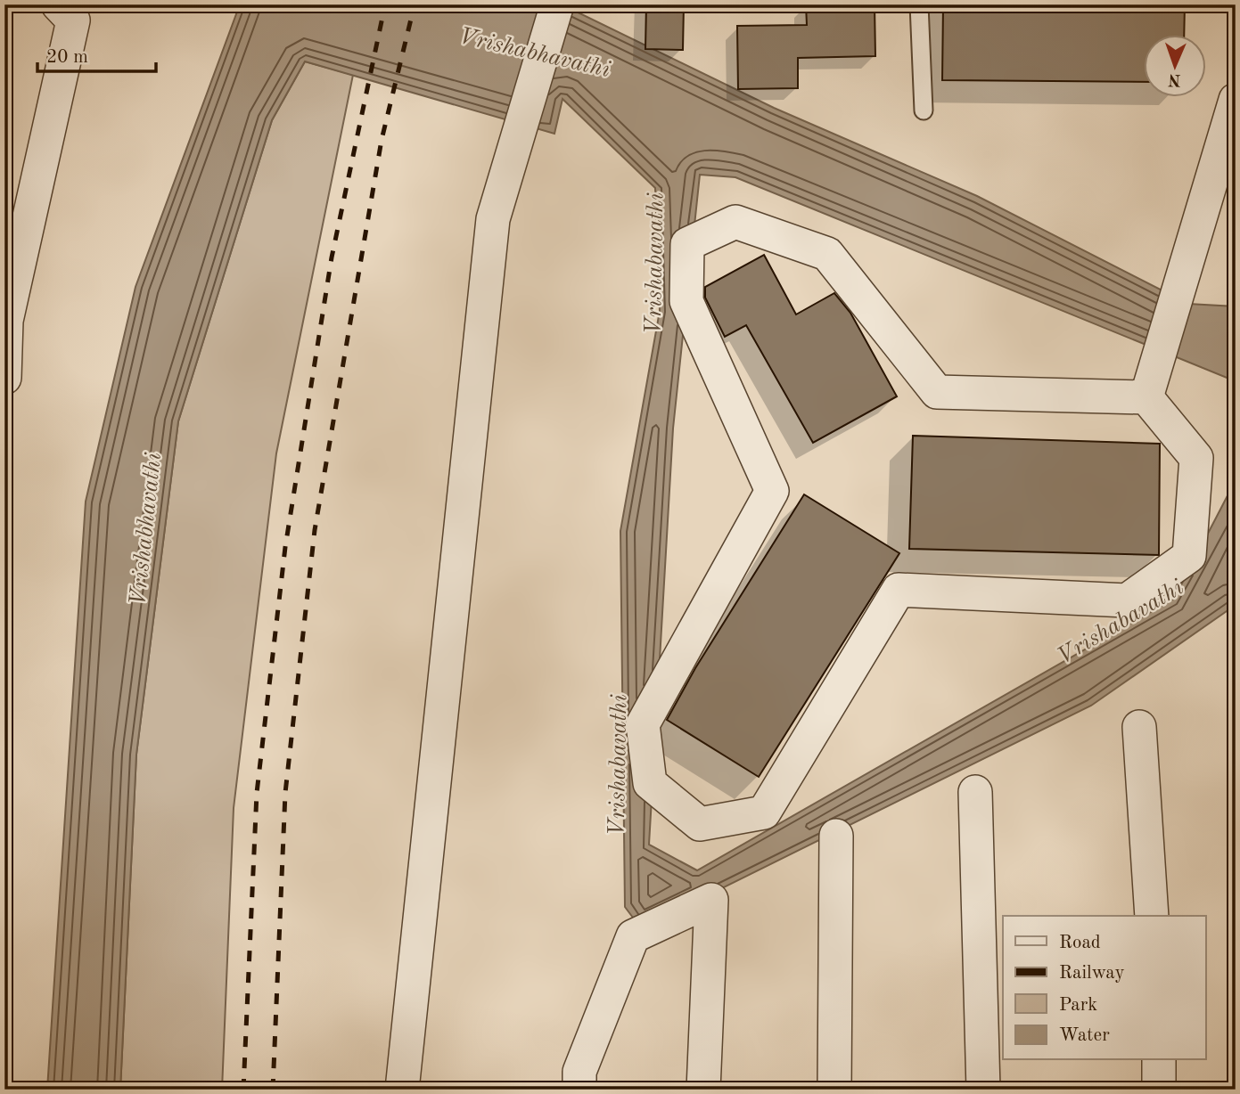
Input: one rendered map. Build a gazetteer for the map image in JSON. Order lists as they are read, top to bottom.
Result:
{
  "water": ["Vrishabhavathi", "Vrishabavathi"],
  "legend": [
    "Road",
    "Railway",
    "Park",
    "Water"
  ],
  "scale_bar": "20 m",
  "north": "bottom"
}
